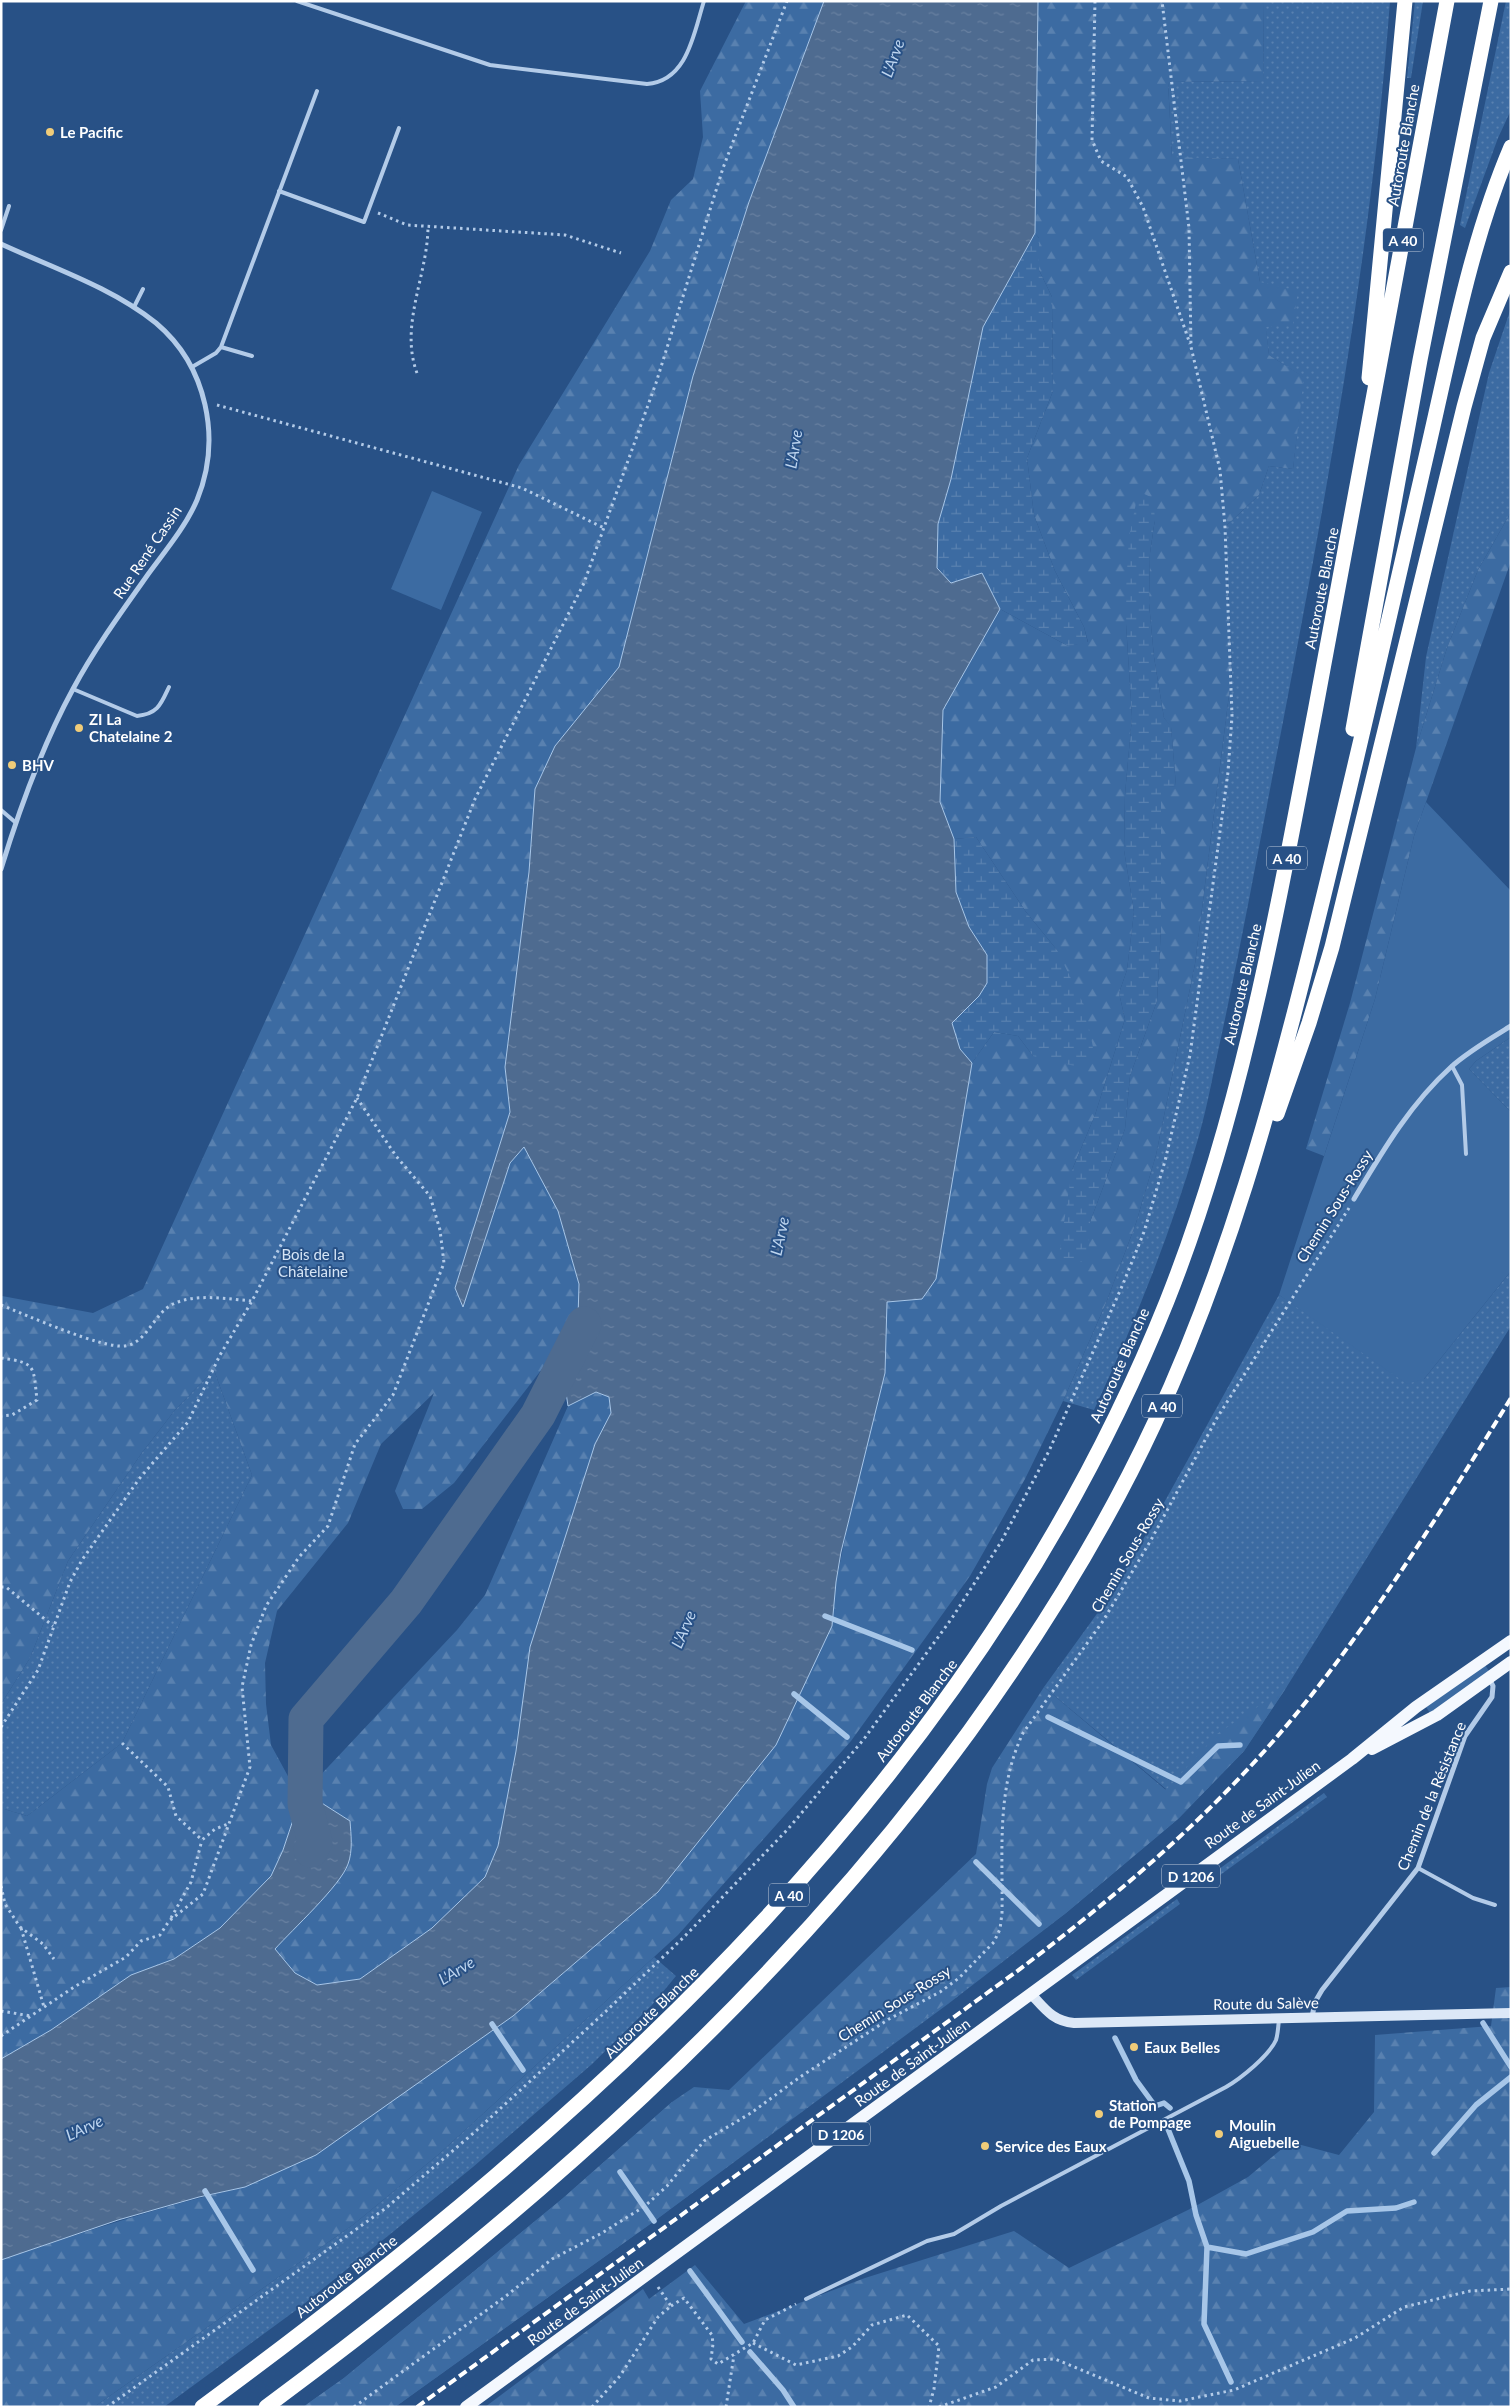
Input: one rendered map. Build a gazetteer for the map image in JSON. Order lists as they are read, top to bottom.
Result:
{
  "streets": {
    "highway": ["Autoroute Blanche", "A 40"],
    "main road": ["Route de Saint-Julien", "D 1206"],
    "street": [
      "Rue René Cassin",
      "Chemin Sous-Rossy",
      "Chemin de la Résistance",
      "Route du Salève"
    ]
  },
  "crossings": [
    ["Chemin de la Résistance", "Route de Saint-Julien"],
    ["Chemin de la Résistance", "Route du Salève"],
    ["Route de Saint-Julien", "Route du Salève"]
  ],
  "water": ["L'Arve"],
  "parks": ["Bois de la Châtelaine"],
  "places": [
    "Le Pacific",
    "ZI La Chatelaine 2",
    "BHV",
    "Eaux Belles",
    "Station de Pompage",
    "Moulin Aiguebelle",
    "Service des Eaux"
  ]
}
